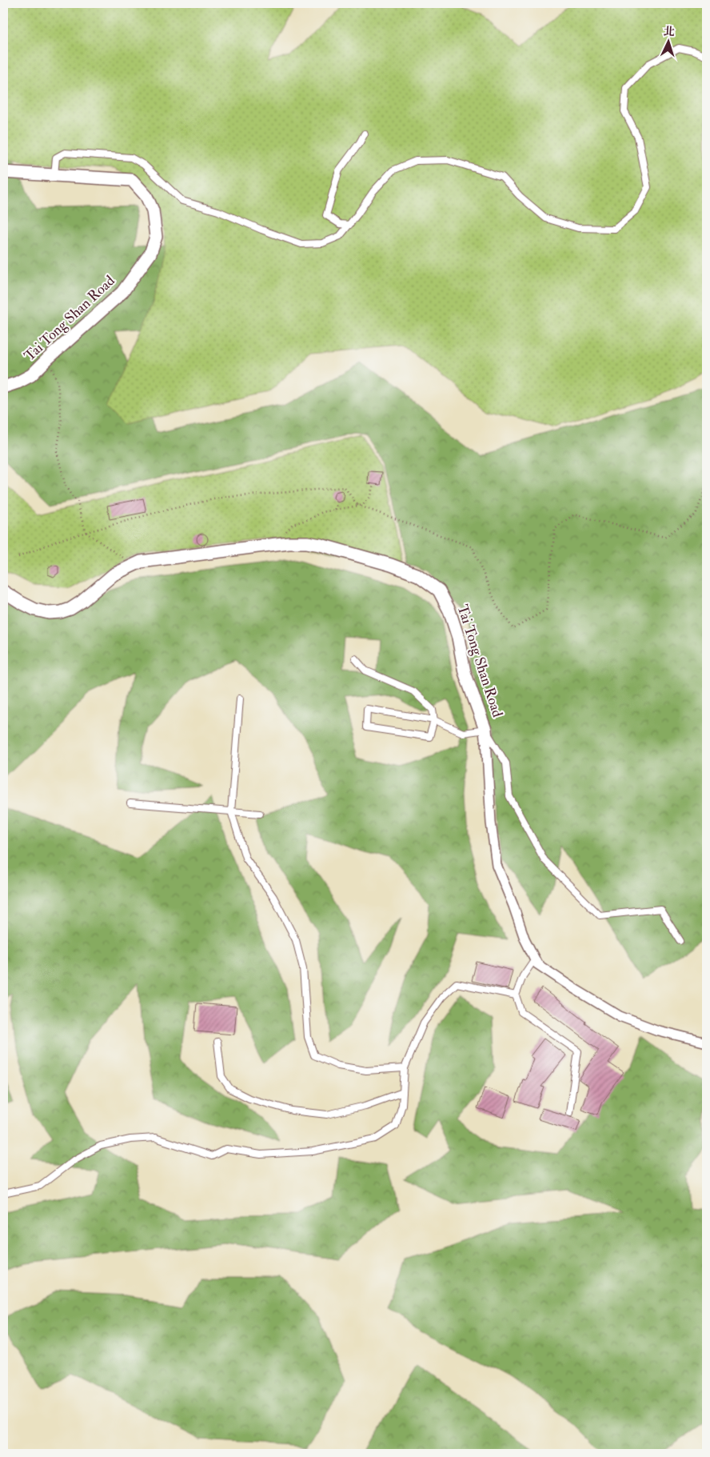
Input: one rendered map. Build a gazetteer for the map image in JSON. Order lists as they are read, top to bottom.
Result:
{
  "streets": {
    "street": ["Tai Tong Shan Road"]
  },
  "north": "top"
}
